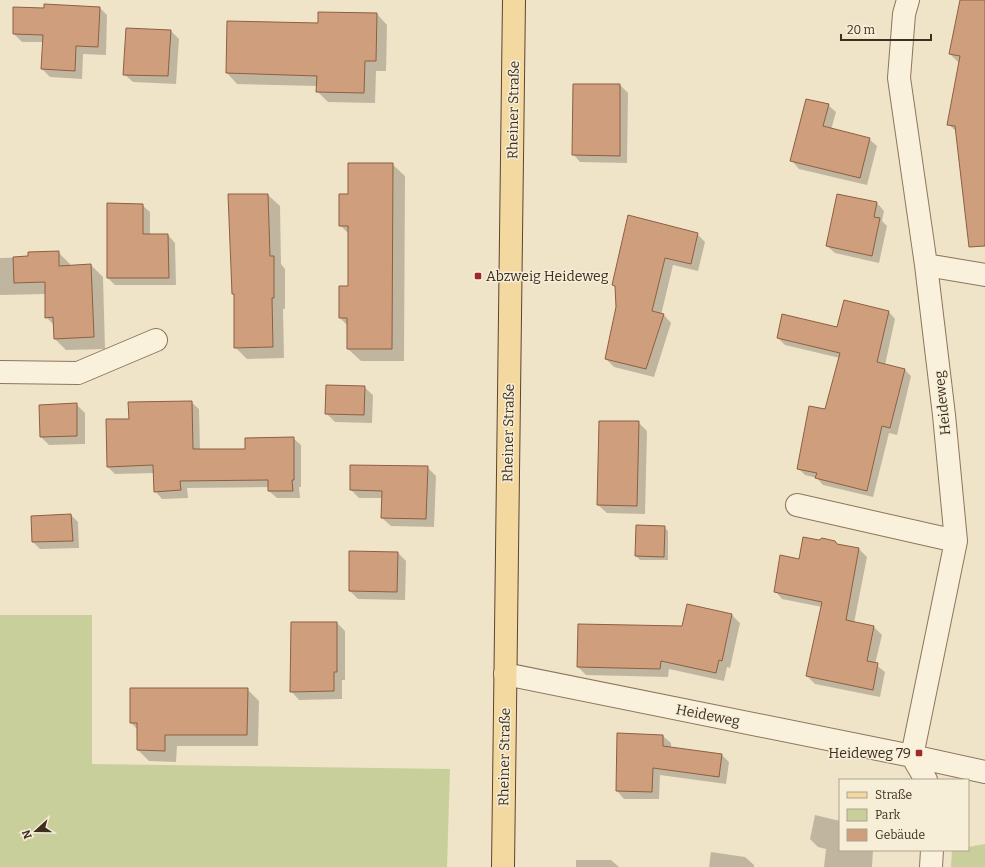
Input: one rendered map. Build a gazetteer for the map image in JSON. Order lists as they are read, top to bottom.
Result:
{
  "streets": {
    "main road": ["Rheiner Straße"],
    "street": ["Heideweg"]
  },
  "crossings": [
    ["Rheiner Straße", "Heideweg"]
  ],
  "places": {
    "transit": ["Abzweig Heideweg", "Heideweg 79"]
  },
  "legend": ["Straße", "Park", "Gebäude"],
  "scale_bar": "20 m",
  "north": "left"
}
